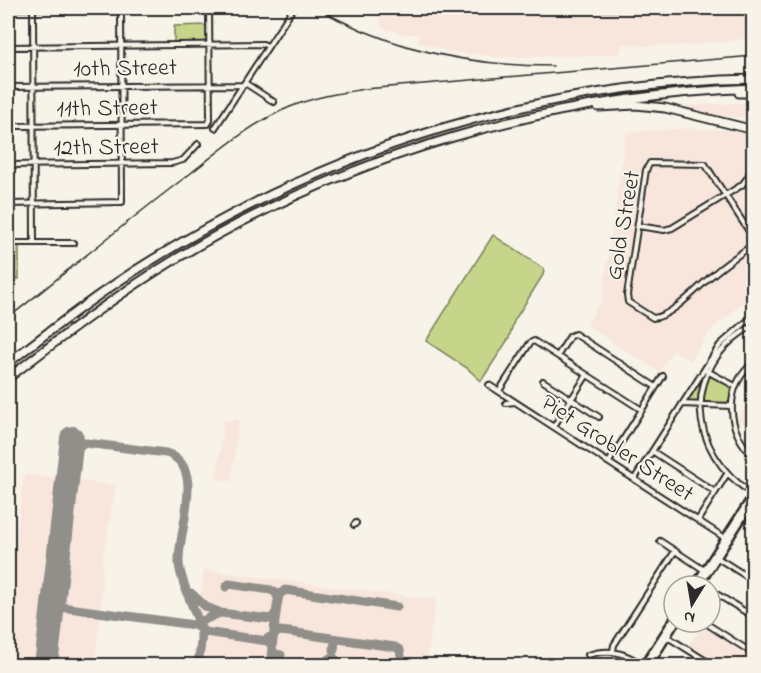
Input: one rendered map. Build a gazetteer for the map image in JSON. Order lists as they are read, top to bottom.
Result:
{
  "streets": {
    "street": [
      "10th Street",
      "11th Street",
      "12th Street",
      "Gold Street",
      "Piet Grobler Street"
    ]
  },
  "crossings": [
    ["10th Street", "11th Street"]
  ],
  "north": "bottom"
}
